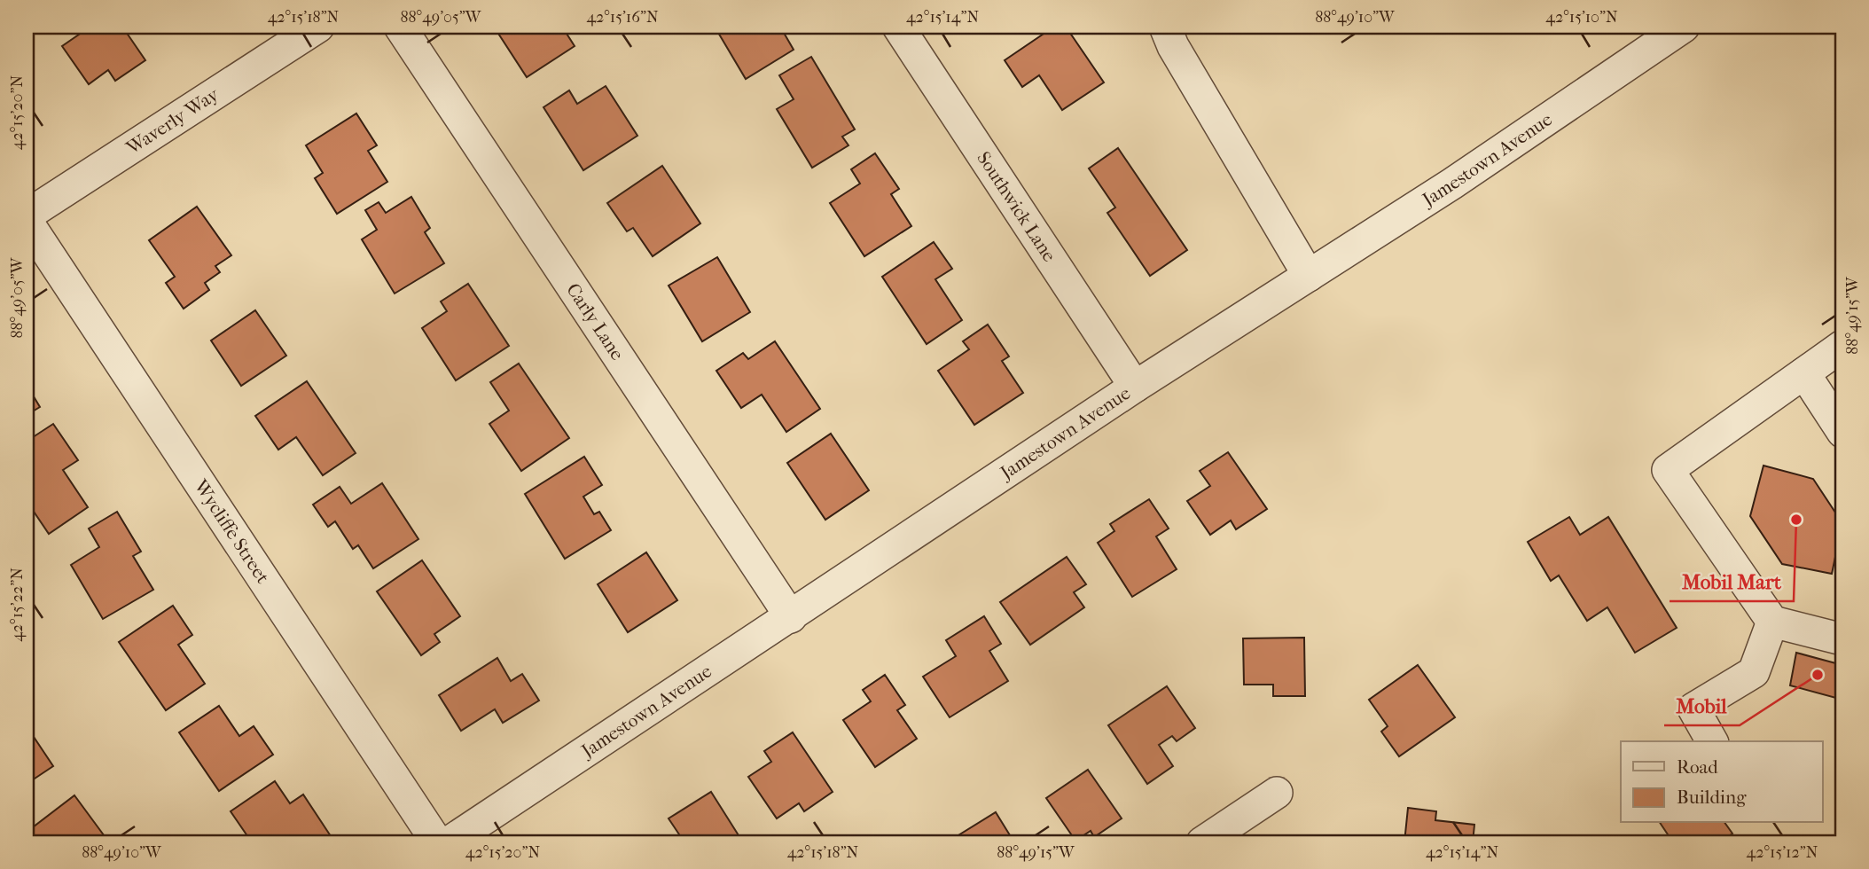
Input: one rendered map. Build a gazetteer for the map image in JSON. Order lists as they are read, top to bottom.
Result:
{
  "streets": {
    "street": [
      "Waverly Way",
      "Jamestown Avenue",
      "Southwick Lane",
      "Carly Lane",
      "Wycliffe Street"
    ]
  },
  "crossings": [
    ["Jamestown Avenue", "Southwick Lane"],
    ["Jamestown Avenue", "Carly Lane"]
  ],
  "places": ["Mobil Mart", "Mobil"],
  "legend": ["Road", "Building"],
  "coordinates": [
    "42°15'18\"N",
    "88°49'05\"W",
    "42°15'16\"N",
    "42°15'14\"N",
    "88°49'10\"W",
    "42°15'10\"N",
    "42°15'20\"N",
    "88°49'15\"W",
    "42°15'22\"N",
    "42°15'12\"N"
  ]
}
